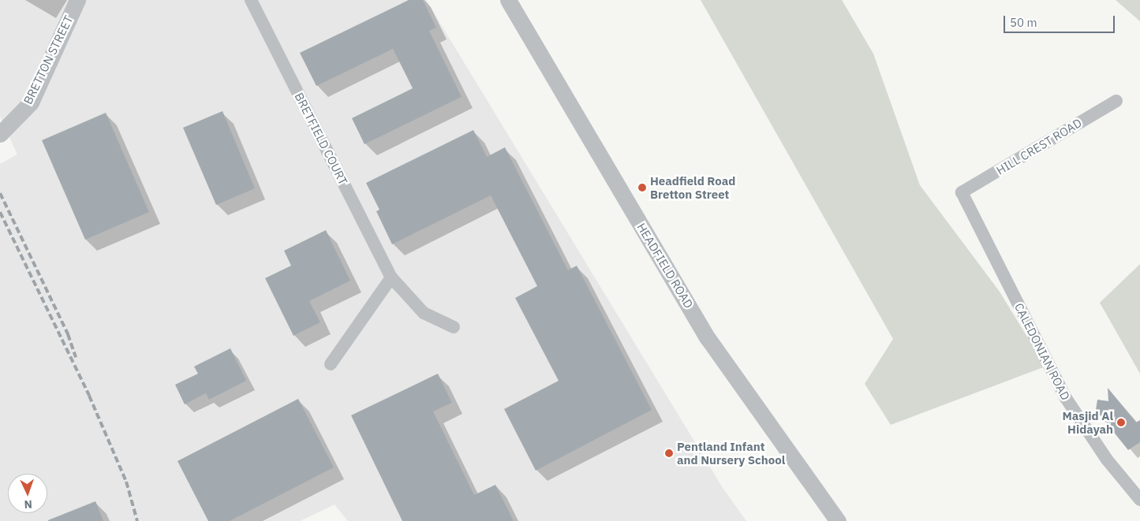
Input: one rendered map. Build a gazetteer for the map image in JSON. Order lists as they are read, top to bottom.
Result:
{
  "streets": {
    "street": [
      "BRETTON STREET",
      "BRETFIELD COURT",
      "HILL CREST ROAD",
      "HEADFIELD ROAD",
      "CALEDONIAN ROAD"
    ]
  },
  "crossings": [
    ["HILL CREST ROAD", "CALEDONIAN ROAD"]
  ],
  "places": ["Headfield Road Bretton Street", "Masjid Al Hidayah", "Pentland Infant and Nursery School"],
  "scale_bar": "50 m",
  "north": "bottom"
}
